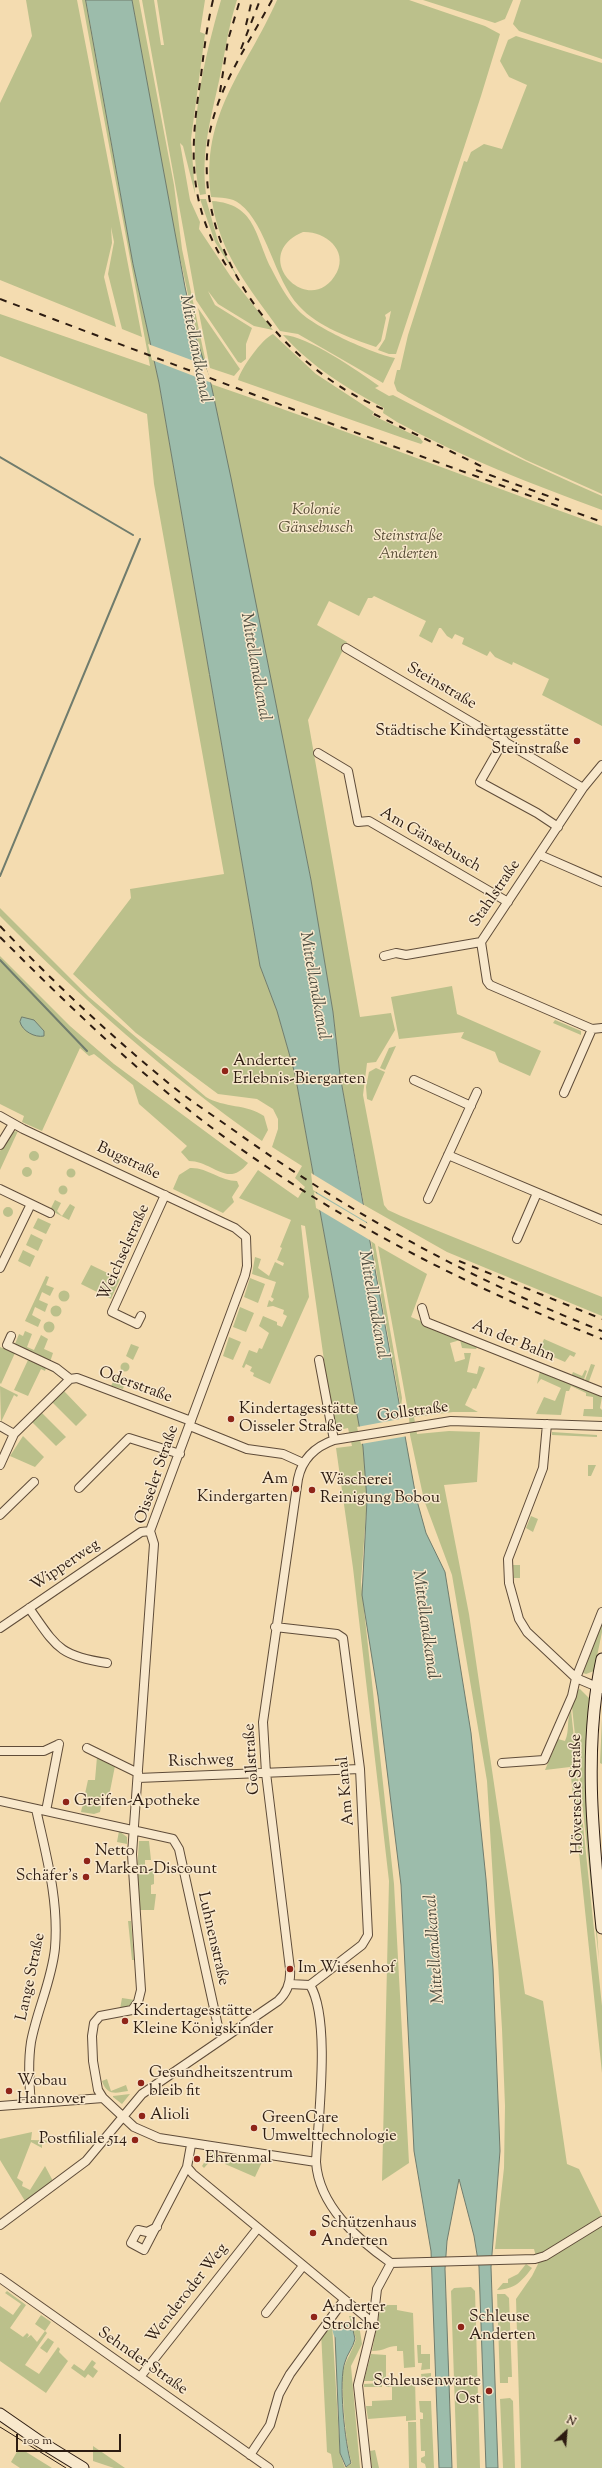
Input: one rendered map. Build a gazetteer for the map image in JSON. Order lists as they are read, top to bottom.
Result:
{
  "streets": {
    "main road": ["Höversche Straße"],
    "street": [
      "Steinstraße",
      "Am Gänsebusch",
      "Stahlstraße",
      "Bugstraße",
      "Weichselstraße",
      "An der Bahn",
      "Oderstraße",
      "Gollstraße",
      "Oisseler Straße",
      "Wipperweg",
      "Rischweg",
      "Am Kanal",
      "Luhnenstraße",
      "Lange Straße",
      "Wenderoder Weg",
      "Sehnder Straße"
    ]
  },
  "crossings": [
    ["Steinstraße", "Stahlstraße"],
    ["Am Gänsebusch", "Stahlstraße"],
    ["Bugstraße", "Weichselstraße"],
    ["Bugstraße", "Oisseler Straße"],
    ["Oderstraße", "Oisseler Straße"],
    ["Gollstraße", "Rischweg"],
    ["Gollstraße", "Am Kanal"],
    ["Oisseler Straße", "Wipperweg"],
    ["Oisseler Straße", "Rischweg"],
    ["Oisseler Straße", "Luhnenstraße"],
    ["Rischweg", "Am Kanal"],
    ["Luhnenstraße", "Lange Straße"],
    ["Wenderoder Weg", "Sehnder Straße"]
  ],
  "water": ["Mittellandkanal"],
  "parks": ["Kolonie Gänsebusch", "Steinstraße Anderten"],
  "places": [
    "Städtische Kindertagesstätte Steinstraße",
    "Anderter Erlebnis-Biergarten",
    "Kindertagesstätte Oisseler Straße",
    "Am Kindergarten",
    "Wäscherei Reinigung Bobou",
    "Greifen-Apotheke",
    "Netto Marken-Discount",
    "Schäfer's",
    "Im Wiesenhof",
    "Kindertagesstätte Kleine Königskinder",
    "Gesundheitszentrum bleib fit",
    "Wobau Hannover",
    "Alioli",
    "GreenCare Umwelttechnologie",
    "Postfiliale 514",
    "Ehrenmal",
    "Schützenhaus Anderten",
    "Anderter Strolche",
    "Schleuse Anderten",
    "Schleusenwarte Ost"
  ],
  "scale_bar": "100 m",
  "north": "top right"
}
